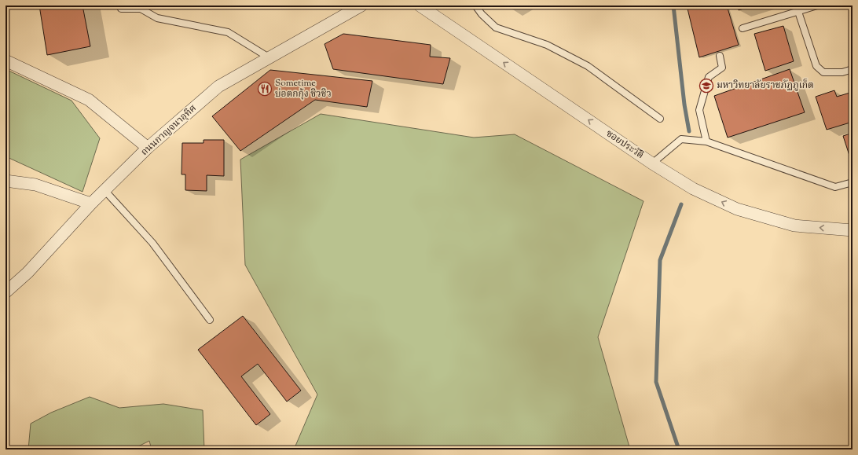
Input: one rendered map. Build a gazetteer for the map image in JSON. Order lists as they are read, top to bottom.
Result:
{
  "streets": {
    "street": ["ถนนกาญจนาอุทิศ", "ซอยประวัติ"]
  },
  "one_way": ["ซอยประวัติ"],
  "places": {
    "school or university": ["มหาวิทยาลัยราชภัฏภูเก็ต"],
    "restaurant": ["Sometime บ่อตกกุ้ง ชิวชิว"]
  }
}
